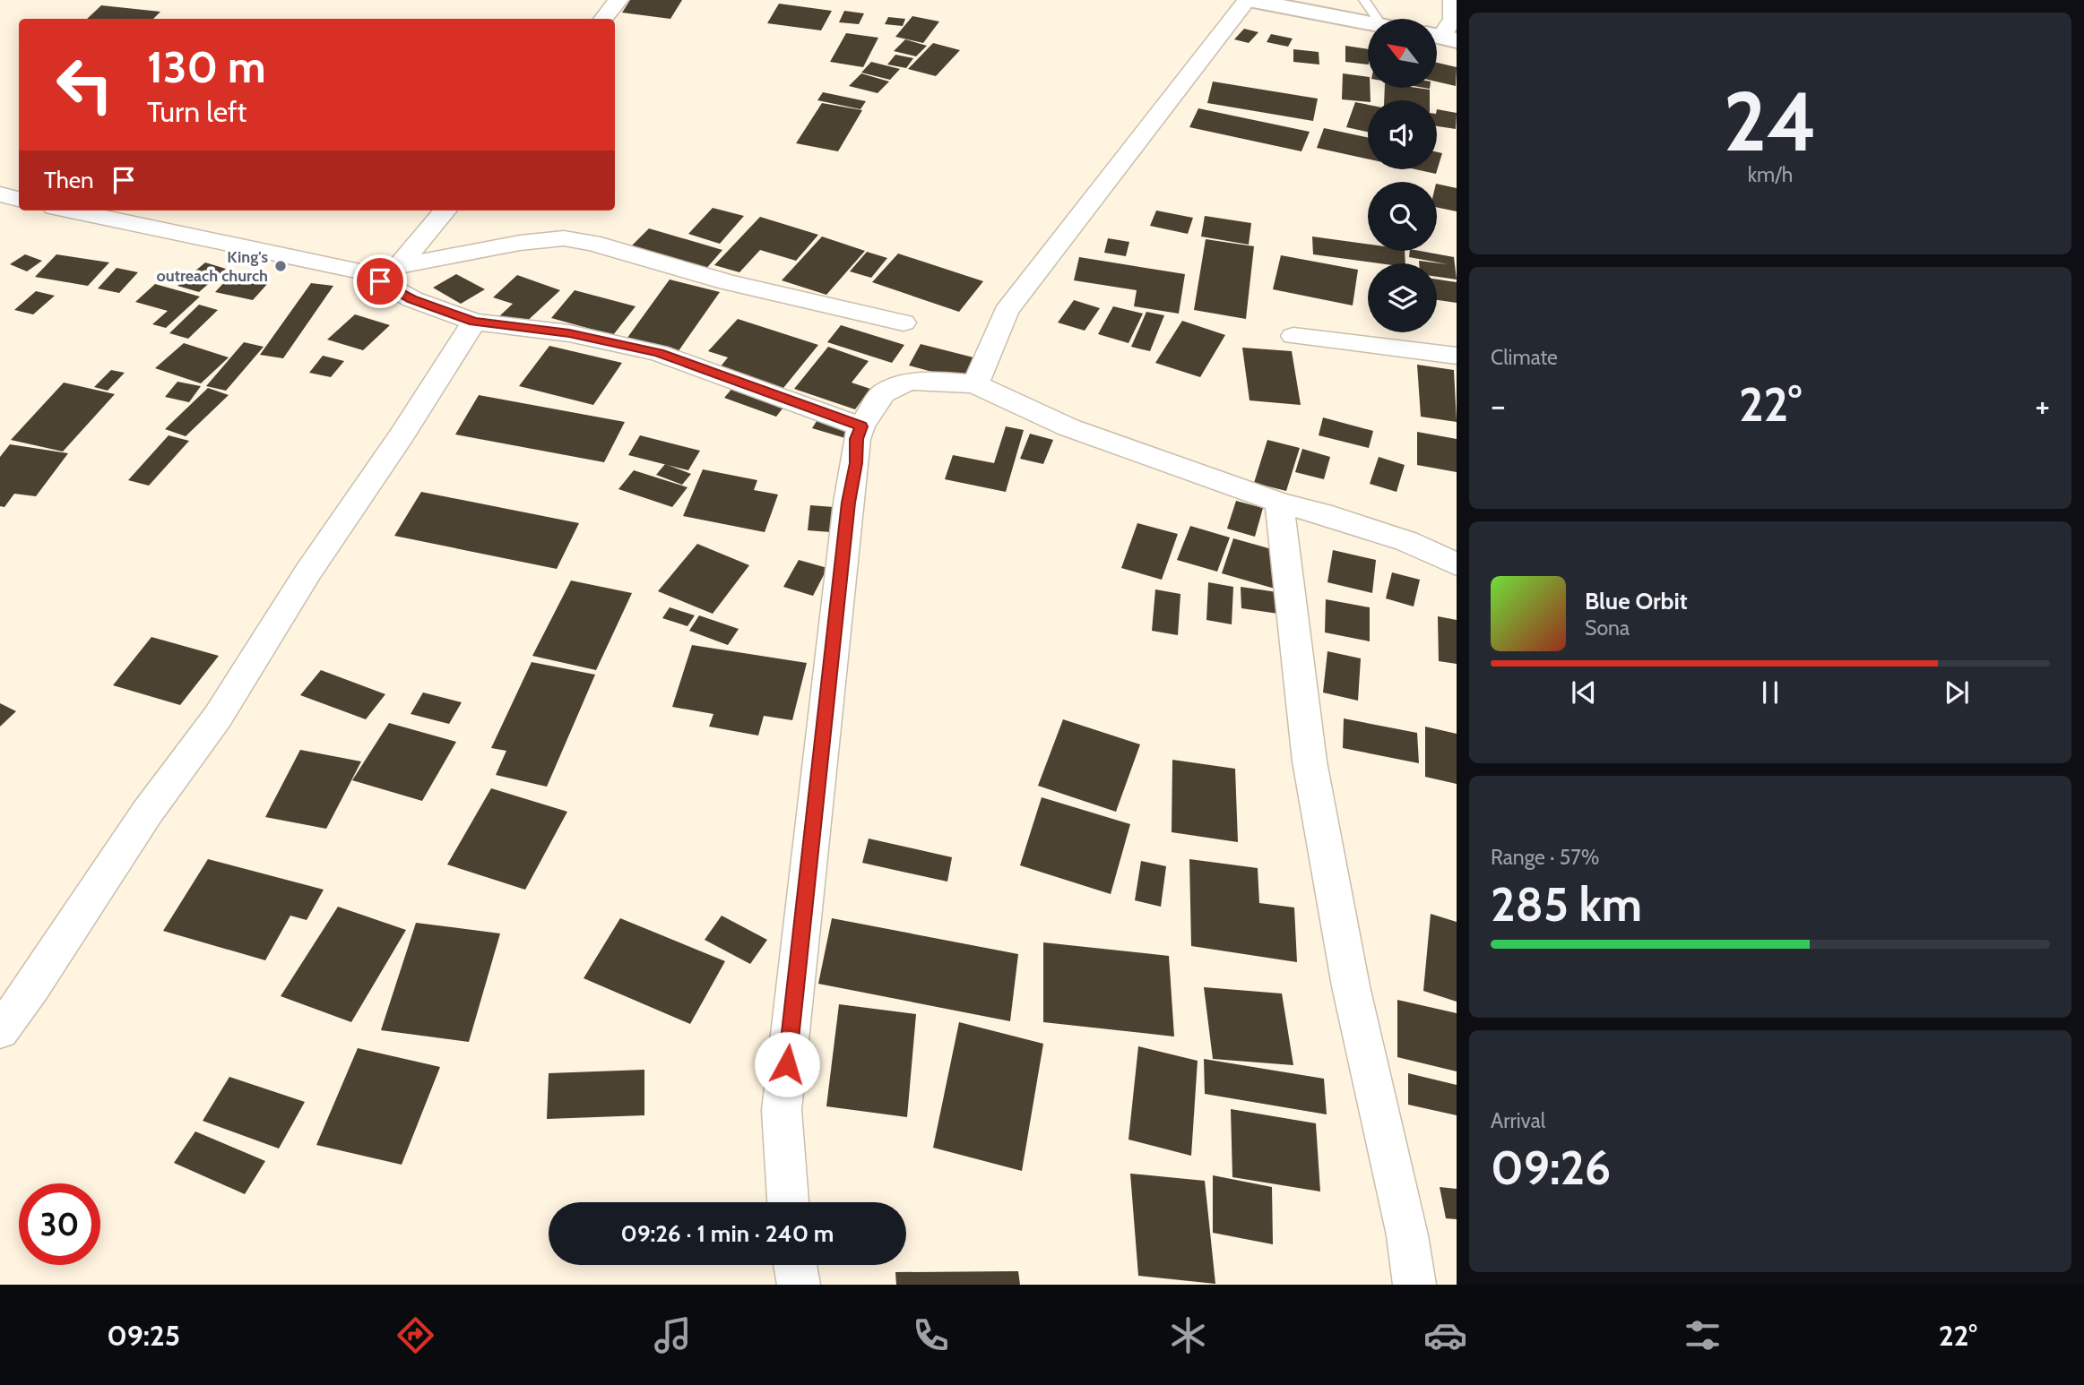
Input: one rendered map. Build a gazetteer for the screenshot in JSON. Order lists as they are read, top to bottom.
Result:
{
  "places": ["King's outreach church"],
  "north": "top left",
  "page": {
    "tile": [
      ["24", "km/h"],
      "Climate",
      ["Range · 57%", "285 km"],
      ["Arrival", "09:26"]
    ],
    "turn": ["130 m", "Turn left"],
    "then": "Then",
    "heat": ["−", "22°", "+"],
    "song": ["Blue Orbit", "Sona"],
    "limit": "30",
    "trip": "09:26 · 1 min · 240 m",
    "tabs": ["09:25", "22°"]
  }
}
